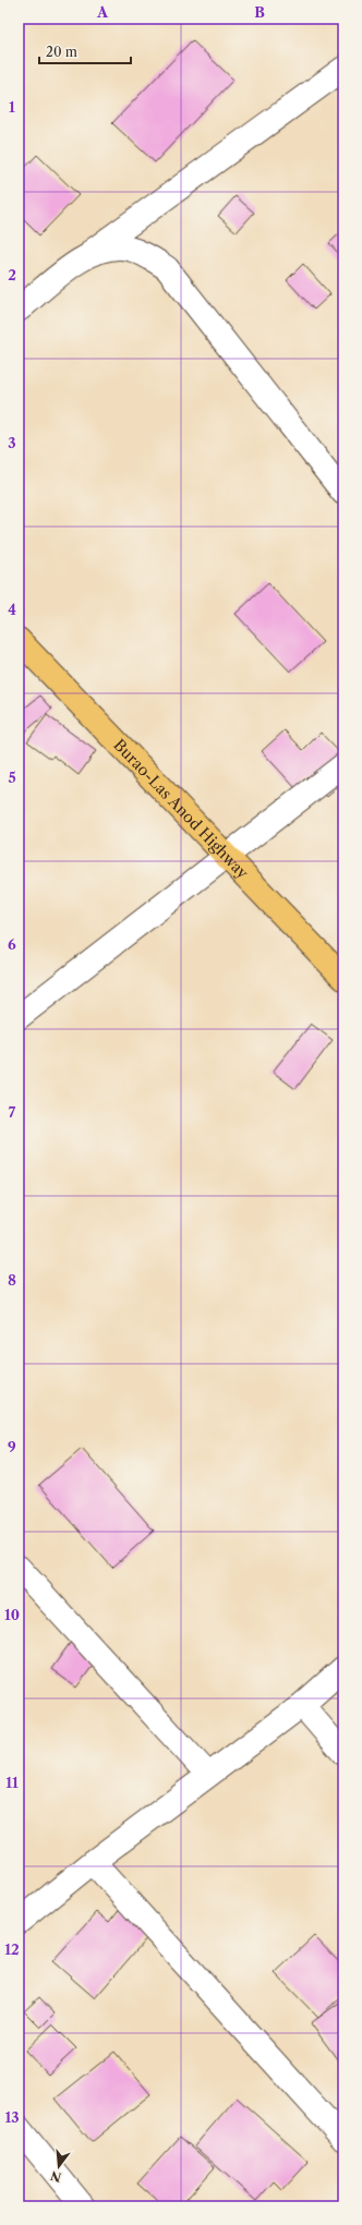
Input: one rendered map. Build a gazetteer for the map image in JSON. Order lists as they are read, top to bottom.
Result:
{
  "streets": {
    "highway": ["Burao-Las Anod Highway"]
  },
  "scale_bar": "20 m",
  "north": "bottom",
  "grid": {
    "columns": ["A", "B"],
    "rows": [
      "1",
      "2",
      "3",
      "4",
      "5",
      "6",
      "7",
      "8",
      "9",
      "10",
      "11",
      "12",
      "13"
    ]
  }
}
